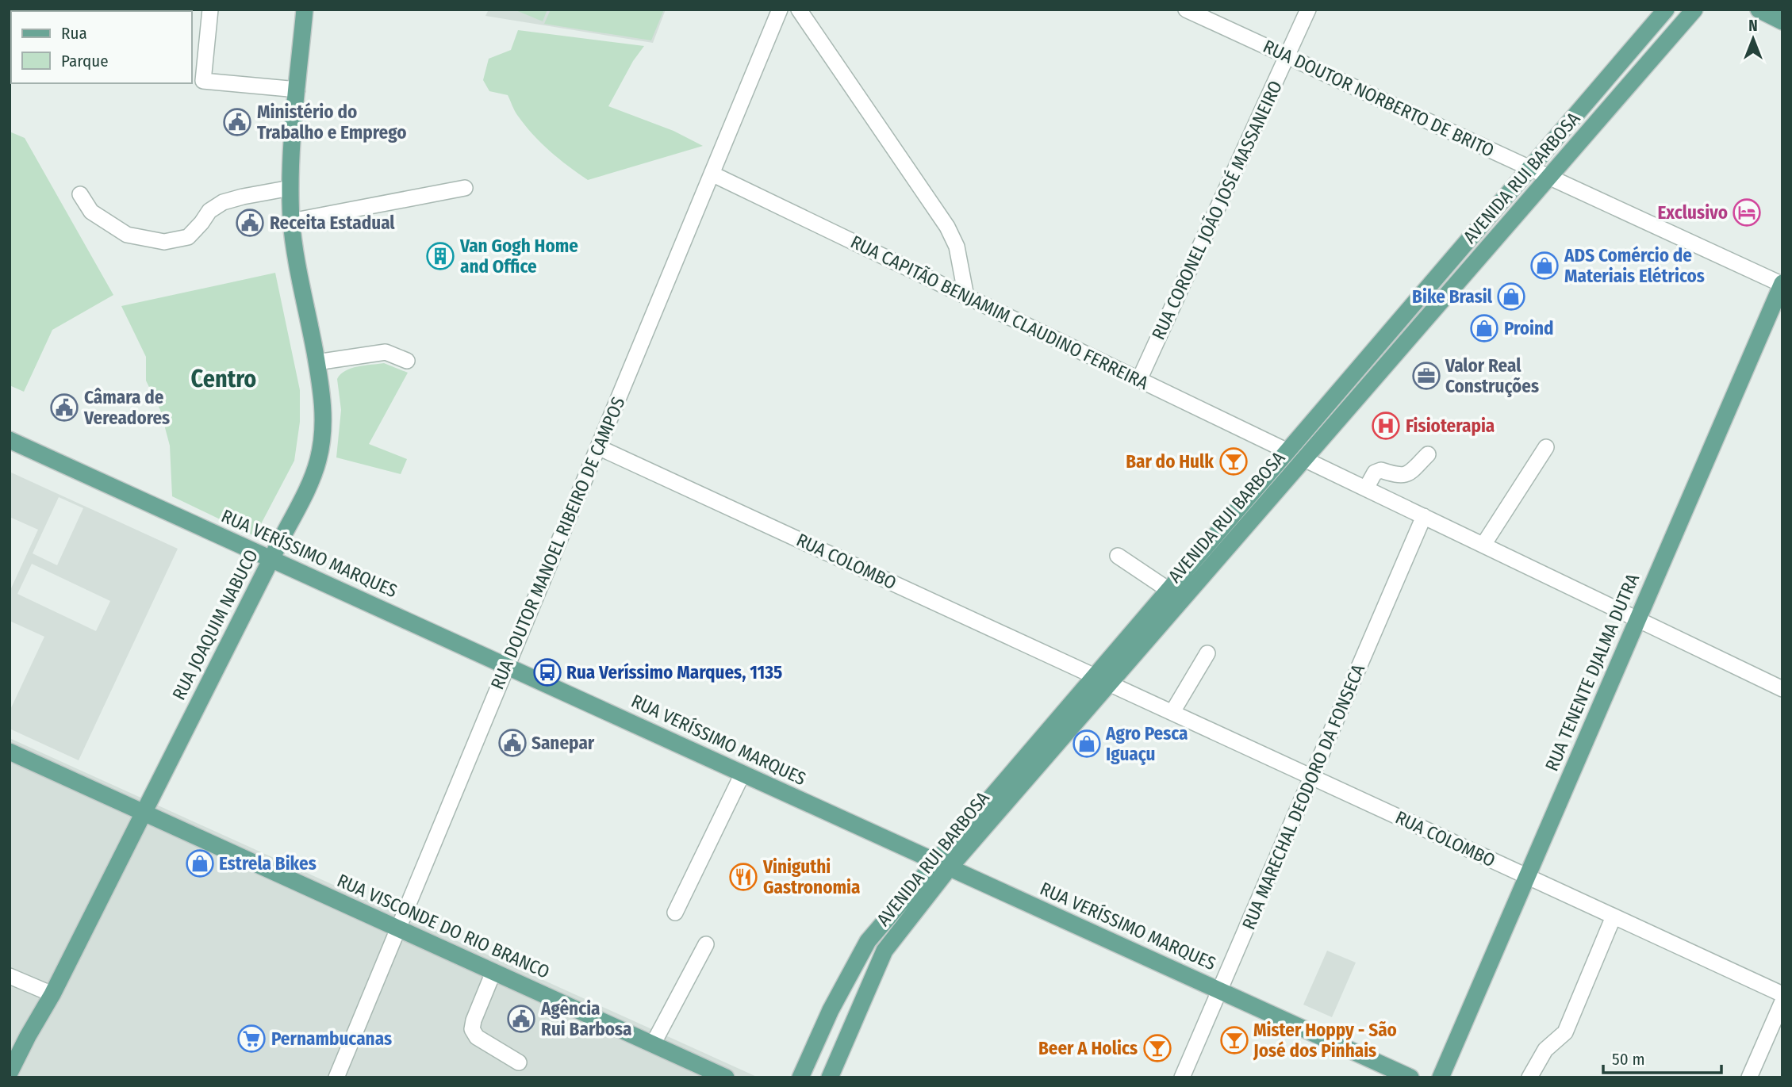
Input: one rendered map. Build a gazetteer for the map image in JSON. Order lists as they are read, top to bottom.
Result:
{
  "streets": {
    "main road": [
      "AVENIDA RUI BARBOSA",
      "RUA VERÍSSIMO MARQUES",
      "RUA JOAQUIM NABUCO",
      "RUA TENENTE DJALMA DUTRA",
      "RUA VISCONDE DO RIO BRANCO"
    ],
    "street": [
      "RUA DOUTOR NORBERTO DE BRITO",
      "RUA CORONEL JOÃO JOSÉ MASSANEIRO",
      "RUA CAPITÃO BENJAMIM CLAUDINO FERREIRA",
      "RUA DOUTOR MANOEL RIBEIRO DE CAMPOS",
      "RUA COLOMBO",
      "RUA MARECHAL DEODORO DA FONSECA"
    ]
  },
  "crossings": [
    ["RUA DOUTOR NORBERTO DE BRITO", "AVENIDA RUI BARBOSA"],
    ["RUA DOUTOR NORBERTO DE BRITO", "RUA CORONEL JOÃO JOSÉ MASSANEIRO"],
    ["RUA DOUTOR NORBERTO DE BRITO", "RUA TENENTE DJALMA DUTRA"],
    ["AVENIDA RUI BARBOSA", "RUA CAPITÃO BENJAMIM CLAUDINO FERREIRA"],
    ["AVENIDA RUI BARBOSA", "RUA VERÍSSIMO MARQUES"],
    ["AVENIDA RUI BARBOSA", "RUA COLOMBO"],
    ["RUA CORONEL JOÃO JOSÉ MASSANEIRO", "RUA CAPITÃO BENJAMIM CLAUDINO FERREIRA"],
    ["RUA CAPITÃO BENJAMIM CLAUDINO FERREIRA", "RUA DOUTOR MANOEL RIBEIRO DE CAMPOS"],
    ["RUA DOUTOR MANOEL RIBEIRO DE CAMPOS", "RUA VERÍSSIMO MARQUES"],
    ["RUA DOUTOR MANOEL RIBEIRO DE CAMPOS", "RUA COLOMBO"],
    ["RUA DOUTOR MANOEL RIBEIRO DE CAMPOS", "RUA VISCONDE DO RIO BRANCO"],
    ["RUA VERÍSSIMO MARQUES", "RUA JOAQUIM NABUCO"],
    ["RUA VERÍSSIMO MARQUES", "RUA MARECHAL DEODORO DA FONSECA"],
    ["RUA COLOMBO", "RUA TENENTE DJALMA DUTRA"],
    ["RUA COLOMBO", "RUA MARECHAL DEODORO DA FONSECA"],
    ["RUA JOAQUIM NABUCO", "RUA VISCONDE DO RIO BRANCO"]
  ],
  "districts": ["Centro"],
  "places": {
    "public building": [
      "Ministério do Trabalho e Emprego",
      "Receita Estadual",
      "Câmara de Vereadores",
      "Sanepar",
      "Agência Rui Barbosa"
    ],
    "hotel": ["Exclusivo"],
    "building": ["Van Gogh Home and Office"],
    "shop": [
      "ADS Comércio de Materiais Elétricos",
      "Bike Brasil",
      "Proind",
      "Agro Pesca Iguaçu",
      "Estrela Bikes"
    ],
    "office": ["Valor Real Construções"],
    "hospital": ["Fisioterapia"],
    "bar": ["Bar do Hulk", "Mister Hoppy - São José dos Pinhais", "Beer A Holics"],
    "bus stop": ["Rua Veríssimo Marques, 1135"],
    "restaurant": ["Viniguthi Gastronomia"],
    "supermarket": ["Pernambucanas"]
  },
  "legend": ["Rua", "Parque"],
  "scale_bar": "50 m",
  "north": "top"
}
